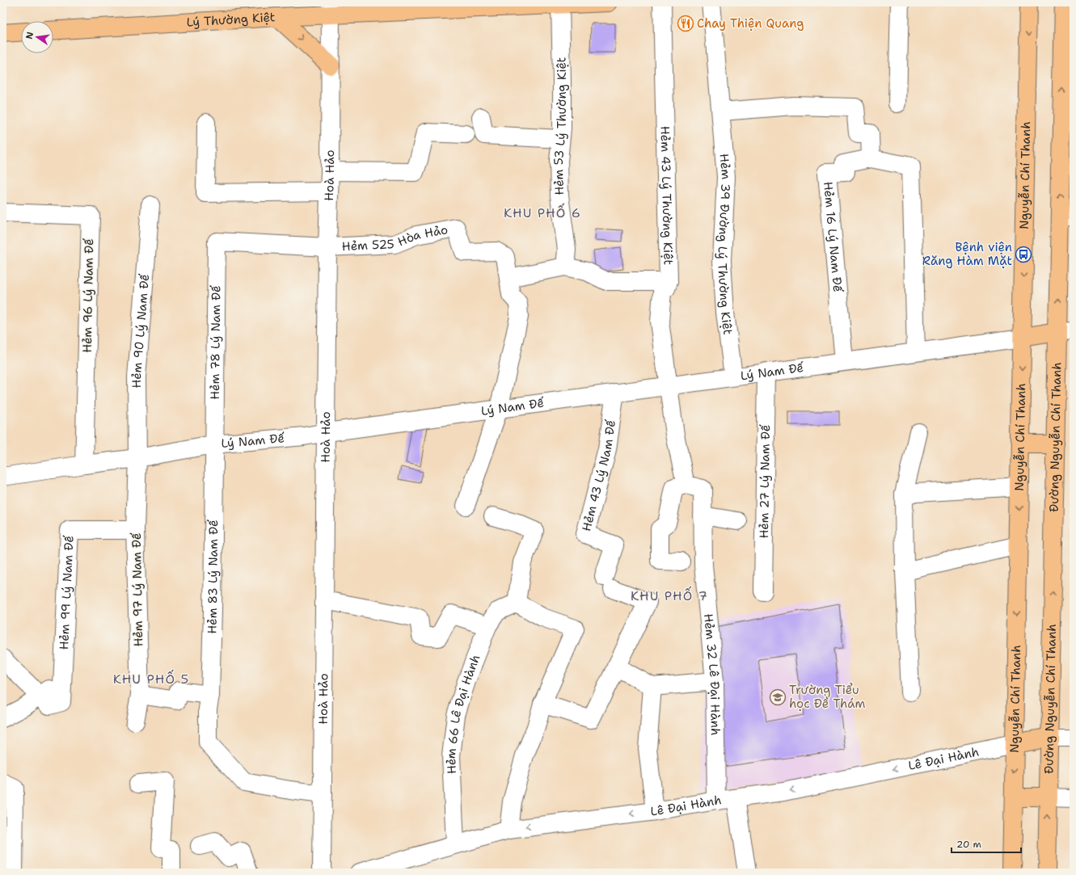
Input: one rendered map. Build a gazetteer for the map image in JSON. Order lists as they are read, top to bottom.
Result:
{
  "streets": {
    "main road": ["Lý Thường Kiệt", "Nguyễn Chí Thanh", "Đường Nguyễn Chí Thanh"],
    "street": [
      "Hẻm 53 Lý Thường Kiệt",
      "Hoà Hảo",
      "Hẻm 43 Lý Thường Kiệt",
      "Hẻm 16 Lý Nam Đế",
      "Hẻm 525 Hòa Hảo",
      "Hẻm 39 Đường Lý Thường Kiệt",
      "Hẻm 96 Lý Nam Đế",
      "Hẻm 90 Lý Nam Đế",
      "Hẻm 78 Lý Nam Đế",
      "Lý Nam Đế",
      "Hẻm 43 Lý Nam Đế",
      "Hẻm 27 Lý Nam Đế",
      "Hẻm 83 Lý Nam Đế",
      "Hẻm 97 Lý Nam Đế",
      "Hẻm 99 Lý Nam Đế",
      "Hẻm 32 Lê Đại Hành",
      "Hẻm 66 Lê Đại Hành",
      "Lê Đại Hành"
    ]
  },
  "crossings": [
    ["Lý Thường Kiệt", "Hẻm 53 Lý Thường Kiệt"],
    ["Lý Thường Kiệt", "Hoà Hảo"],
    ["Hoà Hảo", "Hẻm 525 Hòa Hảo"],
    ["Hoà Hảo", "Hẻm 78 Lý Nam Đế"],
    ["Hoà Hảo", "Lý Nam Đế"],
    ["Hoà Hảo", "Hẻm 83 Lý Nam Đế"],
    ["Nguyễn Chí Thanh", "Lý Nam Đế"],
    ["Nguyễn Chí Thanh", "Lê Đại Hành"],
    ["Hẻm 43 Lý Thường Kiệt", "Lý Nam Đế"],
    ["Hẻm 43 Lý Thường Kiệt", "Hẻm 32 Lê Đại Hành"],
    ["Hẻm 16 Lý Nam Đế", "Lý Nam Đế"],
    ["Hẻm 525 Hòa Hảo", "Hẻm 78 Lý Nam Đế"],
    ["Hẻm 39 Đường Lý Thường Kiệt", "Lý Nam Đế"],
    ["Hẻm 96 Lý Nam Đế", "Lý Nam Đế"],
    ["Hẻm 90 Lý Nam Đế", "Lý Nam Đế"],
    ["Hẻm 90 Lý Nam Đế", "Hẻm 97 Lý Nam Đế"],
    ["Hẻm 78 Lý Nam Đế", "Lý Nam Đế"],
    ["Hẻm 78 Lý Nam Đế", "Hẻm 83 Lý Nam Đế"],
    ["Lý Nam Đế", "Hẻm 43 Lý Nam Đế"],
    ["Lý Nam Đế", "Hẻm 27 Lý Nam Đế"],
    ["Lý Nam Đế", "Hẻm 83 Lý Nam Đế"],
    ["Lý Nam Đế", "Hẻm 97 Lý Nam Đế"],
    ["Hẻm 97 Lý Nam Đế", "Hẻm 99 Lý Nam Đế"],
    ["Hẻm 32 Lê Đại Hành", "Lê Đại Hành"],
    ["Hẻm 66 Lê Đại Hành", "Lê Đại Hành"]
  ],
  "one_way": ["Nguyễn Chí Thanh", "Đường Nguyễn Chí Thanh", "Lê Đại Hành"],
  "districts": ["KHU PHỐ 6", "KHU PHỐ 7", "KHU PHỐ 5"],
  "places": {
    "restaurant": ["Chay Thiện Quang"],
    "bus stop": ["Bệnh viện Răng Hàm Mặt"],
    "school or university": ["Trường Tiểu học Đề Thám"]
  },
  "scale_bar": "20 m",
  "north": "left"
}
